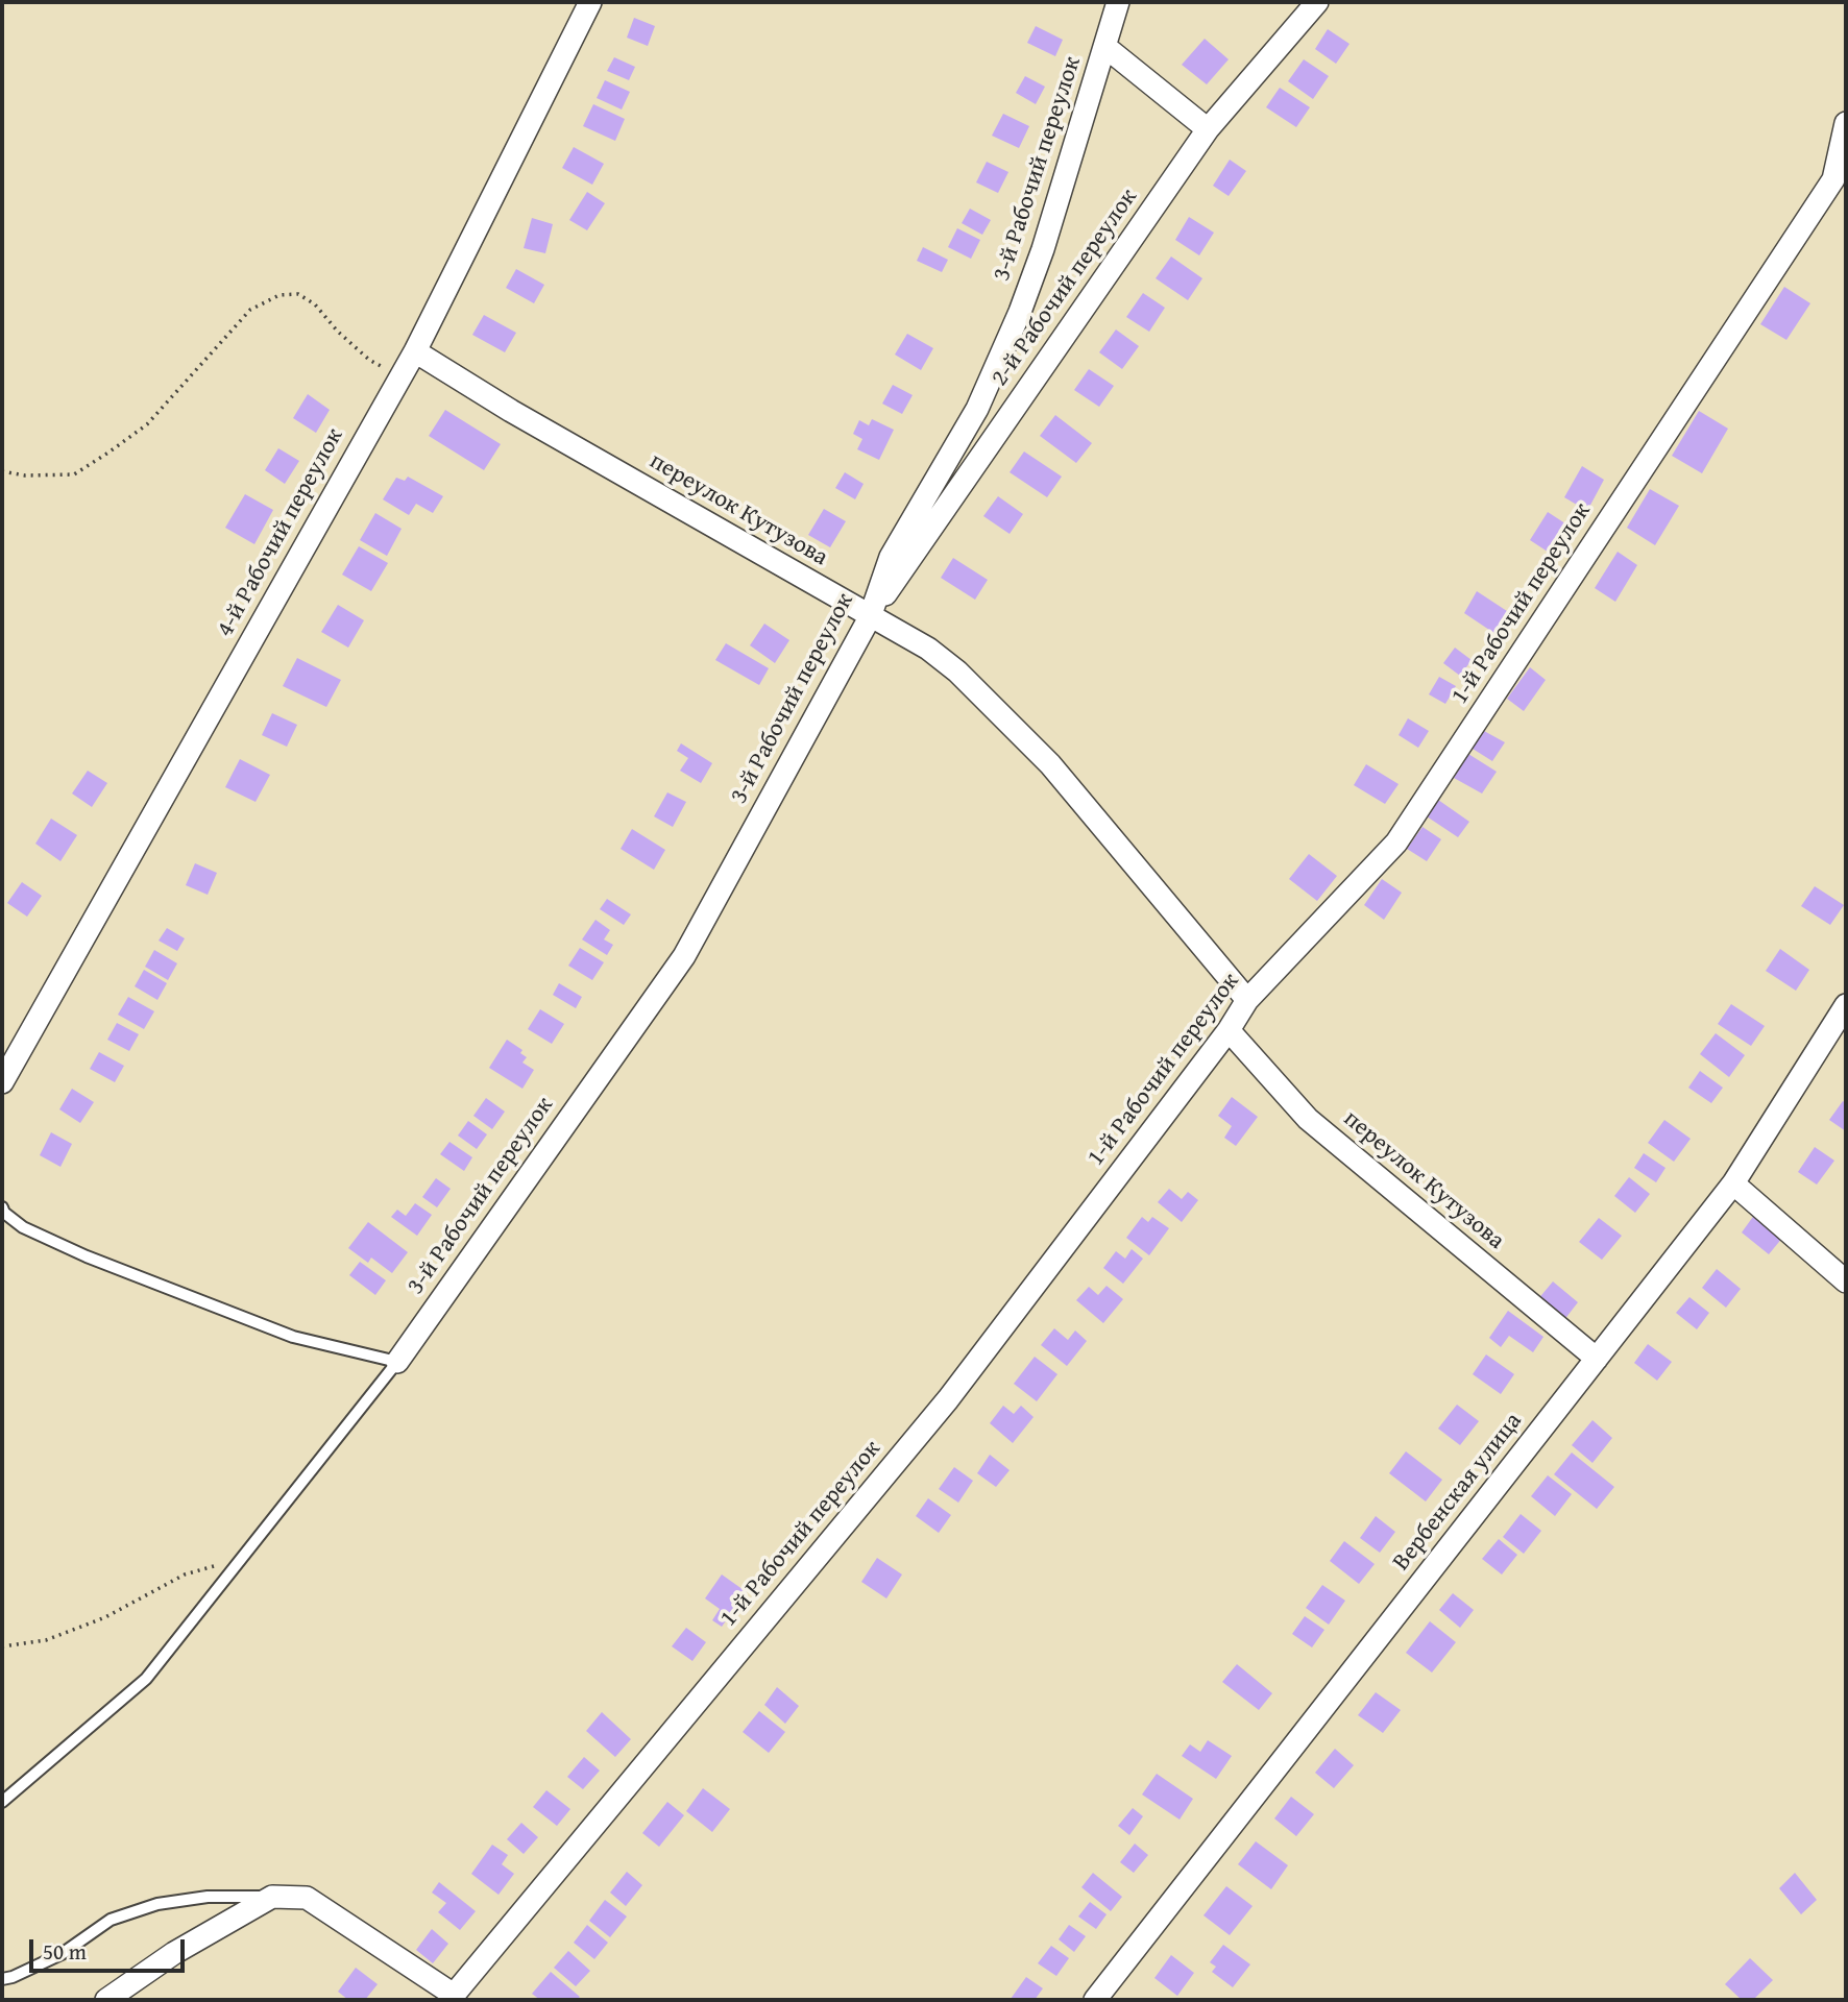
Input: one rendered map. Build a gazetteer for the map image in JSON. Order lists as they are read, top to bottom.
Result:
{
  "streets": {
    "street": [
      "3-й Рабочий переулок",
      "2-й Рабочий переулок",
      "переулок Кутузова",
      "4-й Рабочий переулок",
      "1-й Рабочий переулок",
      "Вербенская улица"
    ]
  },
  "crossings": [
    ["3-й Рабочий переулок", "2-й Рабочий переулок"],
    ["3-й Рабочий переулок", "переулок Кутузова"],
    ["2-й Рабочий переулок", "переулок Кутузова"],
    ["переулок Кутузова", "4-й Рабочий переулок"],
    ["переулок Кутузова", "1-й Рабочий переулок"],
    ["переулок Кутузова", "Вербенская улица"]
  ],
  "scale_bar": "50 m"
}
